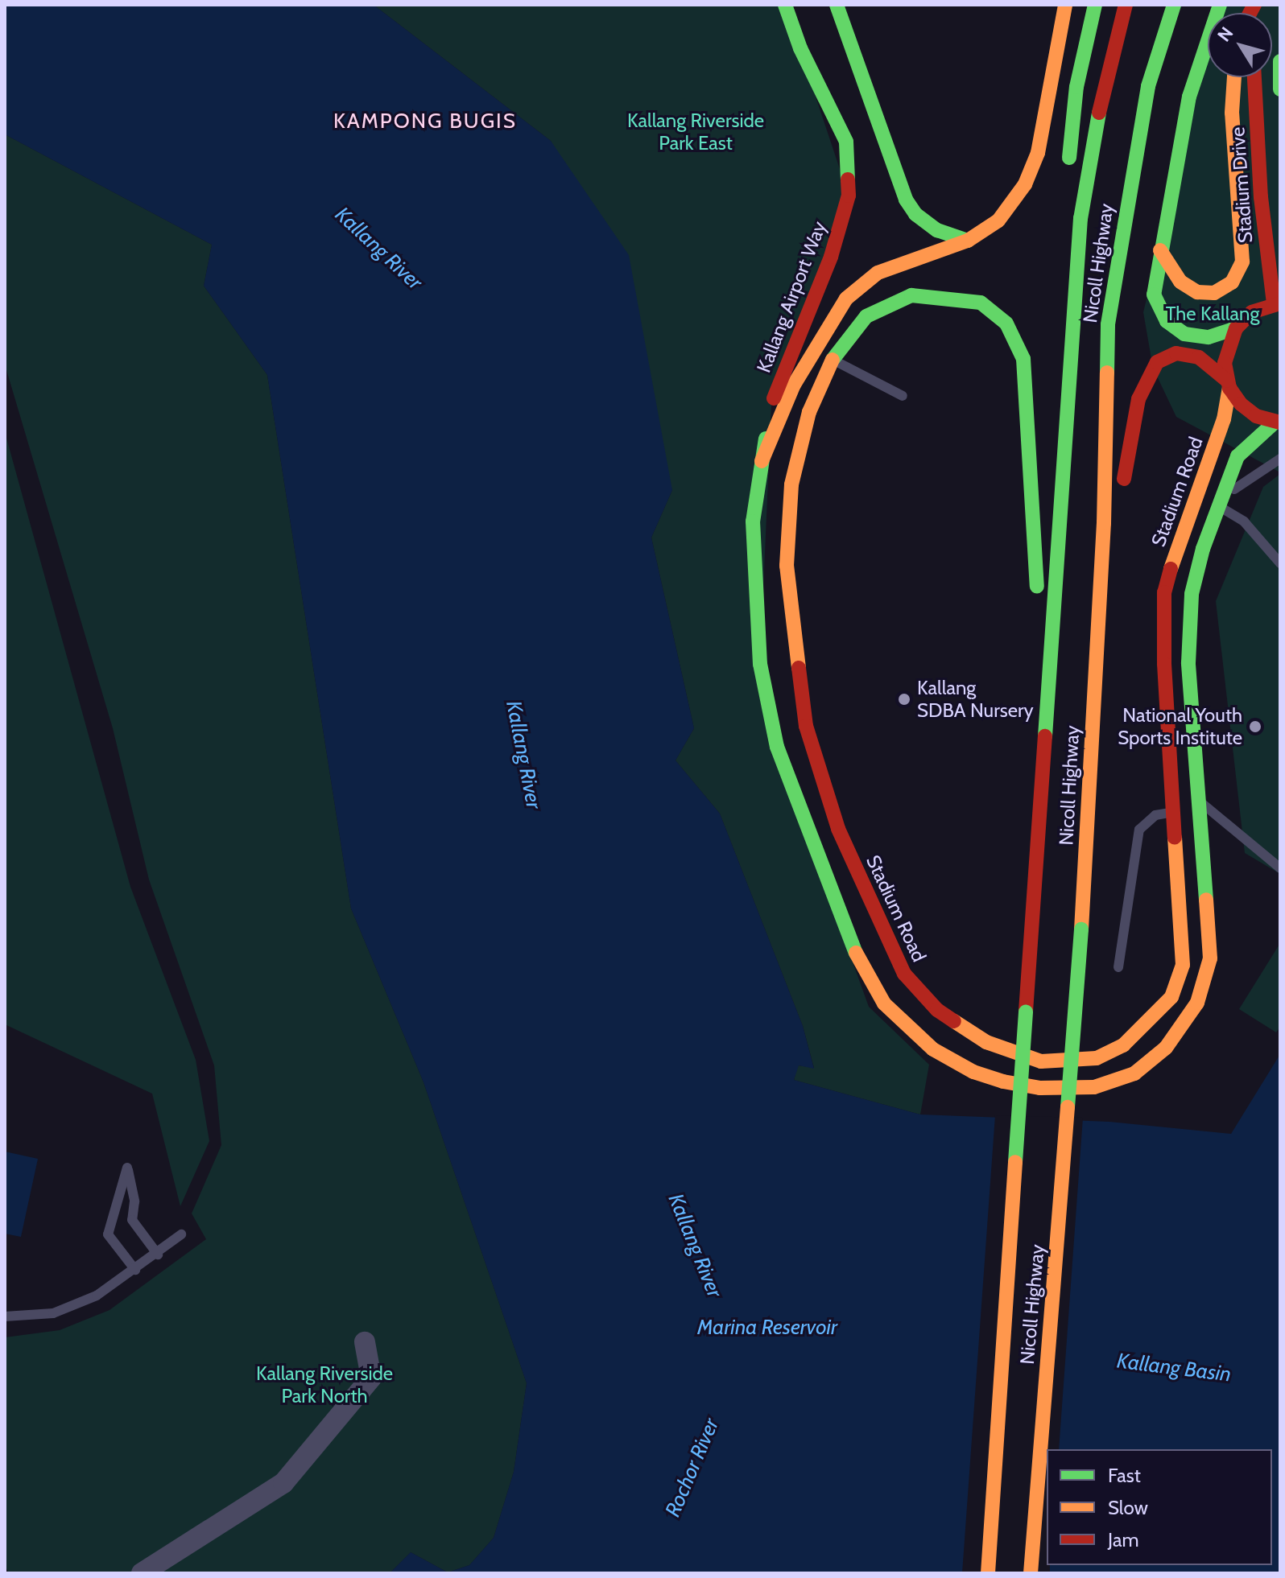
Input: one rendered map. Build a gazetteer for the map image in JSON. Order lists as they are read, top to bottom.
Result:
{
  "streets": {
    "main road": [
      "Stadium Drive",
      "Nicoll Highway",
      "Kallang Airport Way",
      "Stadium Road"
    ]
  },
  "crossings": [
    ["Nicoll Highway", "Stadium Road"]
  ],
  "districts": ["KAMPONG BUGIS"],
  "water": [
    "Kallang River",
    "Marina Reservoir",
    "Kallang Basin",
    "Rochor River"
  ],
  "parks": ["Kallang Riverside Park East", "The Kallang", "Kallang Riverside Park North"],
  "places": ["Kallang SDBA Nursery", "National Youth Sports Institute"],
  "legend": ["Fast", "Slow", "Jam"],
  "north": "top left"
}
